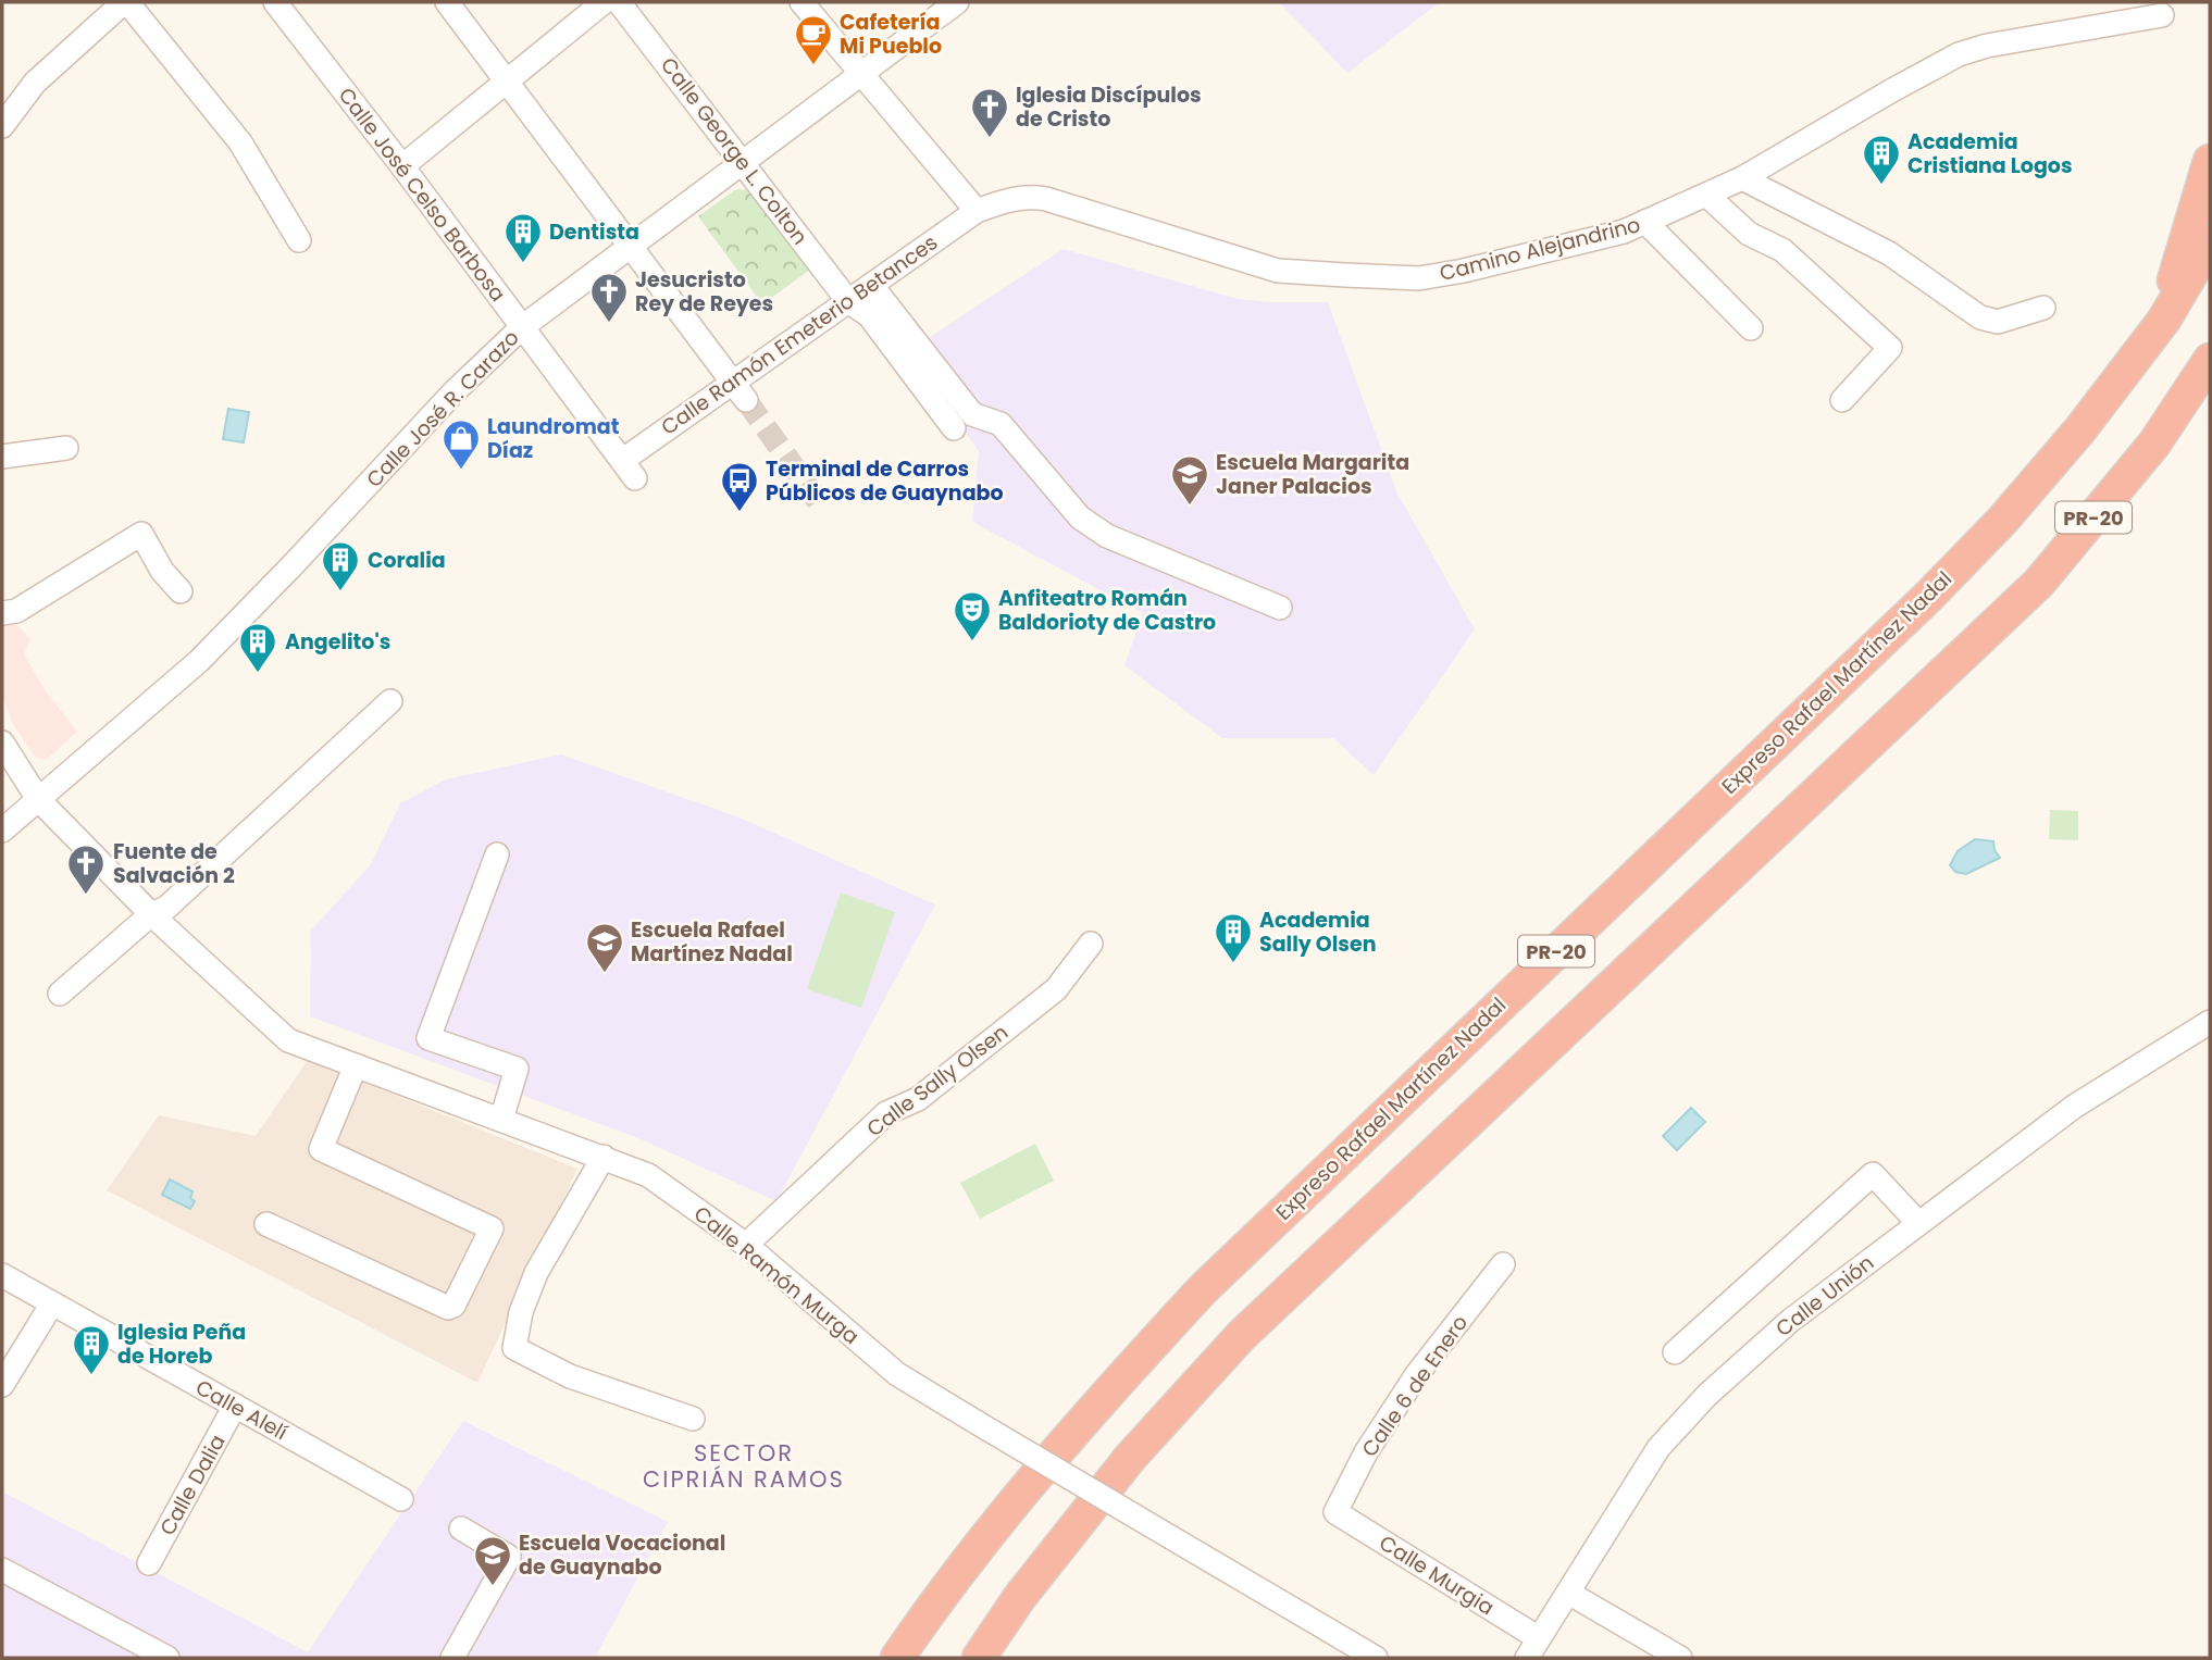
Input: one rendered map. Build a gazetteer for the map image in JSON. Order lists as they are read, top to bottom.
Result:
{
  "streets": {
    "highway": ["PR-20", "Expreso Rafael Martínez Nadal"],
    "street": [
      "Calle George L. Colton",
      "Calle José Celso Barbosa",
      "Camino Alejandrino",
      "Calle Ramón Emeterio Betances",
      "Calle José R. Carazo",
      "Calle Sally Olsen",
      "Calle Ramón Murga",
      "Calle Unión",
      "Calle 6 de Enero",
      "Calle Alelí",
      "Calle Dalia",
      "Calle Murgia"
    ]
  },
  "crossings": [
    ["Calle George L. Colton", "Calle Ramón Emeterio Betances"],
    ["Calle George L. Colton", "Calle José R. Carazo"],
    ["Calle José Celso Barbosa", "Calle Ramón Emeterio Betances"],
    ["Calle José Celso Barbosa", "Calle José R. Carazo"],
    ["Camino Alejandrino", "Calle Ramón Emeterio Betances"],
    ["Calle José R. Carazo", "Calle Ramón Murga"],
    ["Calle Sally Olsen", "Calle Ramón Murga"],
    ["Calle Unión", "Calle Murgia"],
    ["Calle 6 de Enero", "Calle Murgia"],
    ["Calle Alelí", "Calle Dalia"]
  ],
  "districts": ["SECTOR CIPRIÁN RAMOS"],
  "places": {
    "cafe": ["Cafetería Mi Pueblo"],
    "church": ["Iglesia Discípulos de Cristo", "Jesucristo Rey de Reyes", "Fuente de Salvación 2"],
    "building": [
      "Academia Cristiana Logos",
      "Dentista",
      "Coralia",
      "Angelito's",
      "Academia Sally Olsen",
      "Iglesia Peña de Horeb"
    ],
    "shop": ["Laundromat Díaz"],
    "school or university": ["Escuela Margarita Janer Palacios", "Escuela Rafael Martínez Nadal", "Escuela Vocacional de Guaynabo"],
    "bus stop": ["Terminal de Carros Públicos de Guaynabo"],
    "theatre": ["Anfiteatro Román Baldorioty de Castro"]
  }
}
